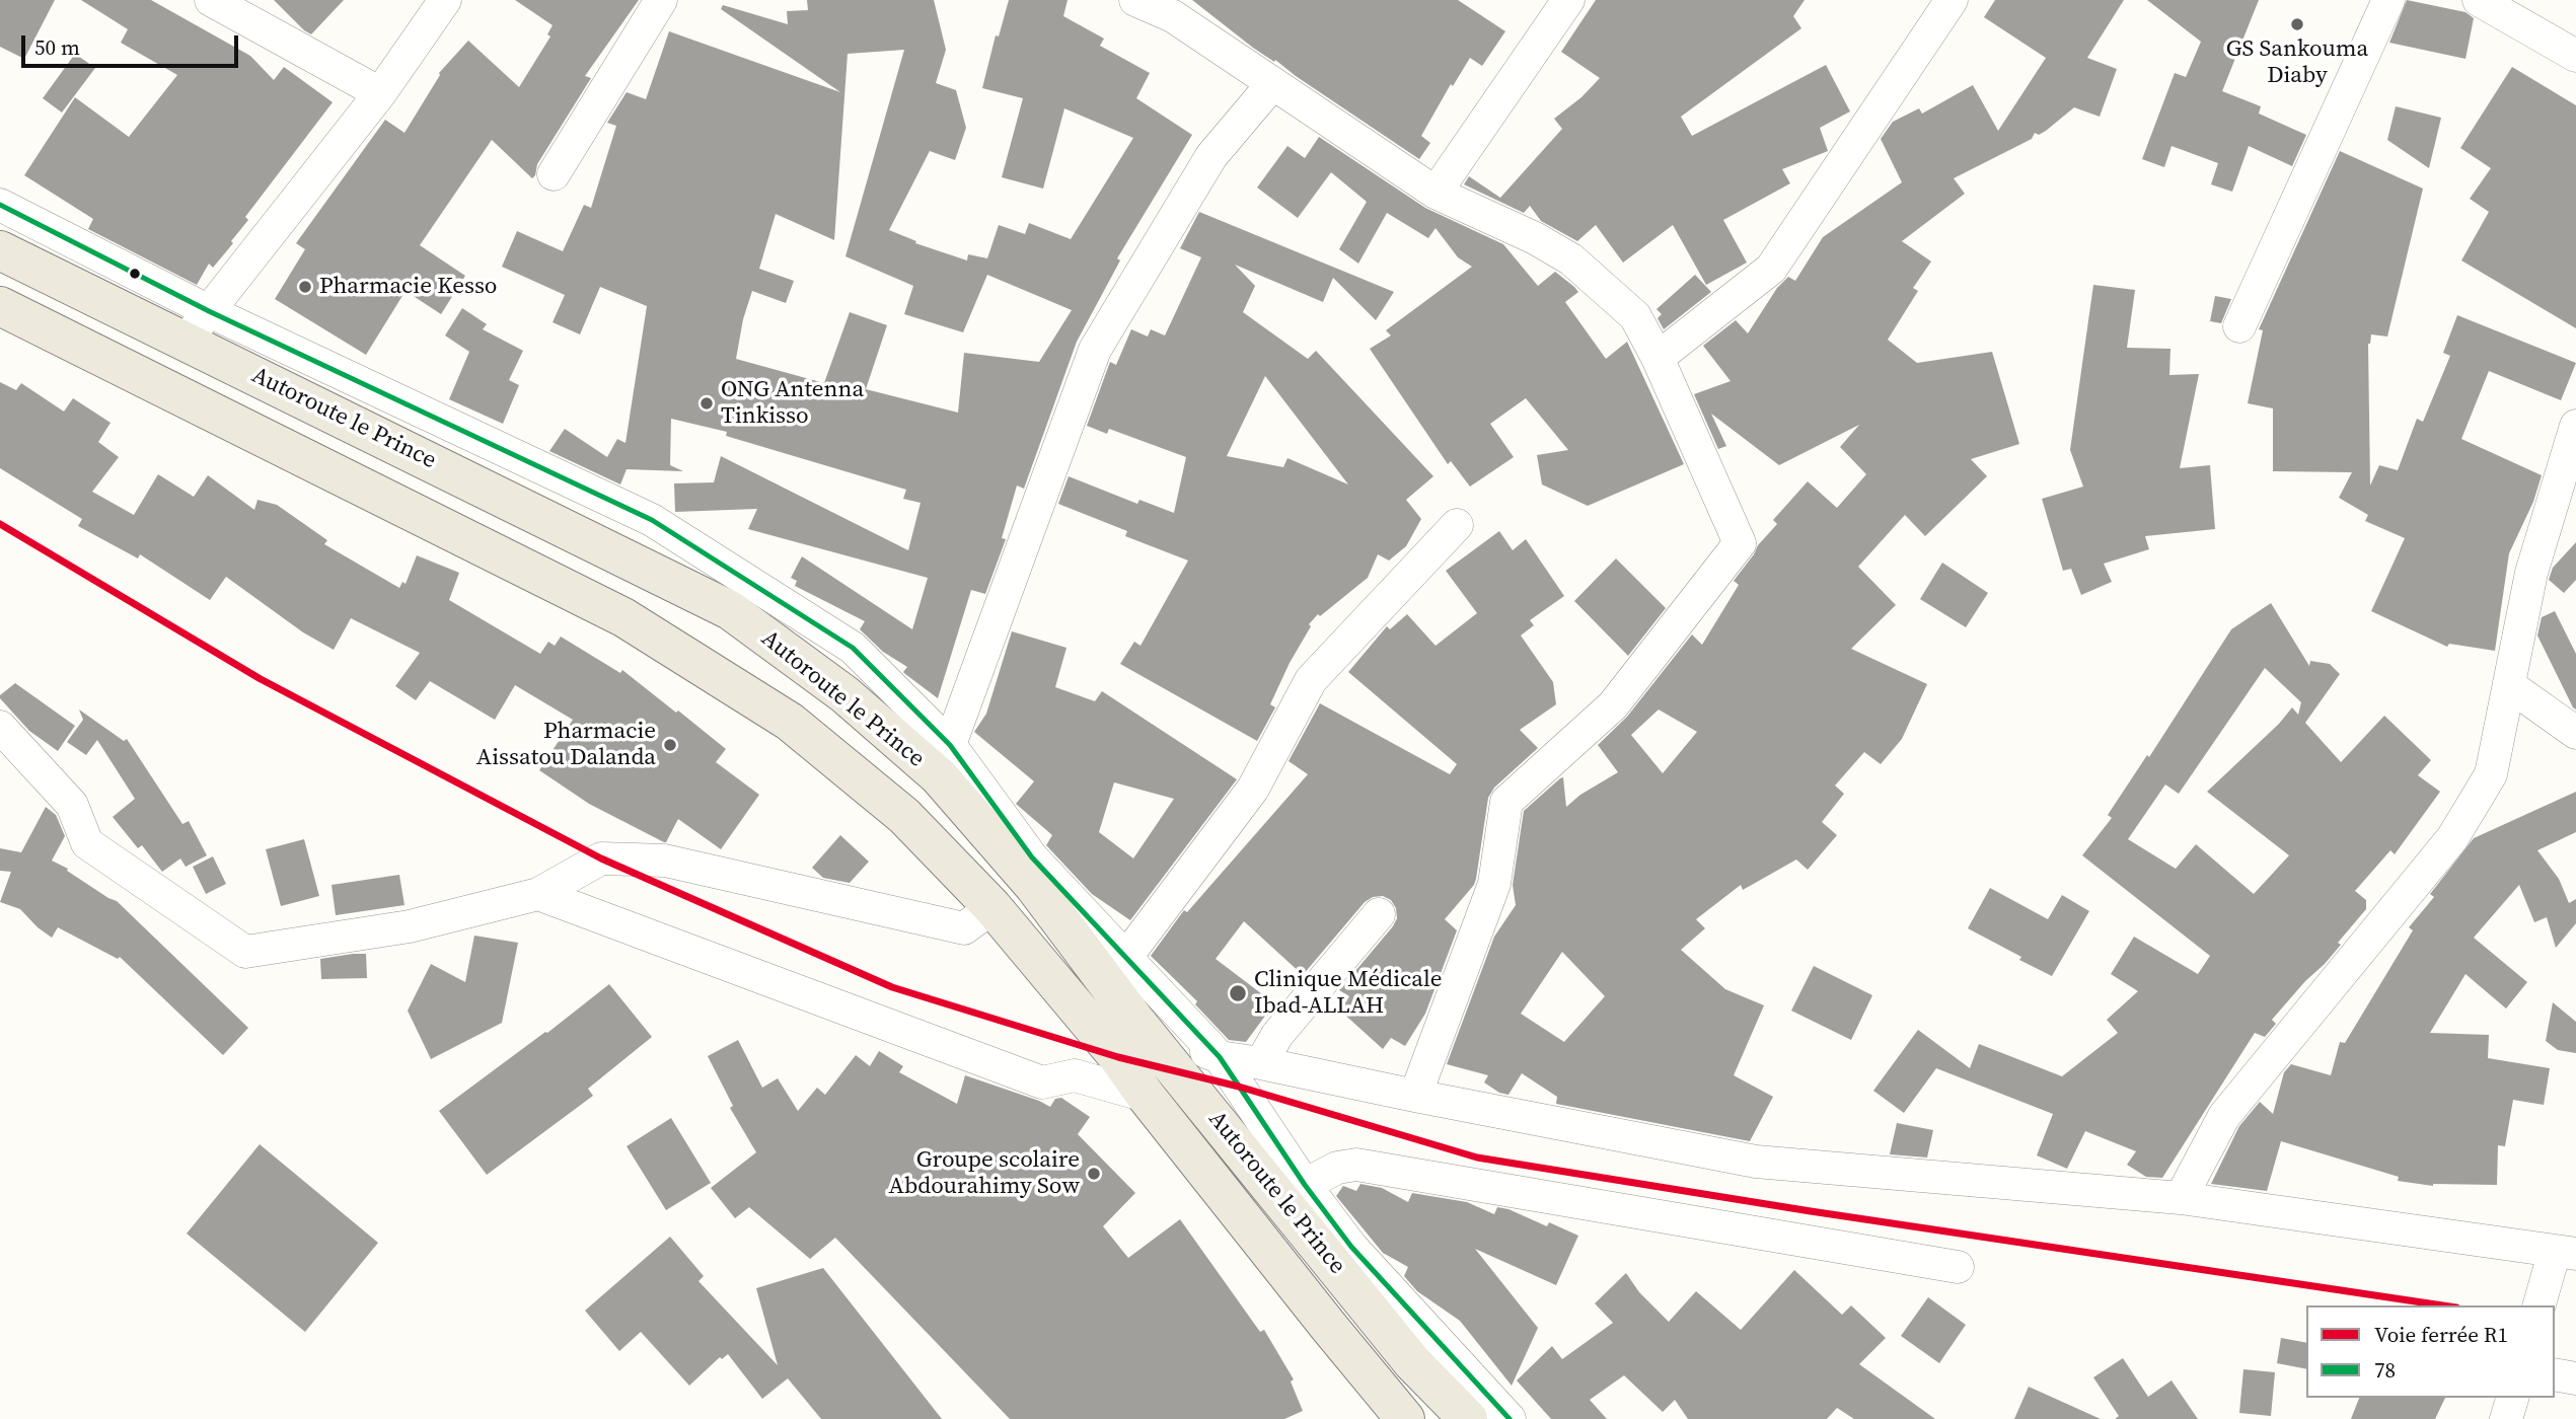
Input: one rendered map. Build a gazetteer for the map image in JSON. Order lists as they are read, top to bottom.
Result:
{
  "streets": {
    "main road": ["Autoroute le Prince"]
  },
  "places": [
    "GS Sankouma Diaby",
    "Pharmacie Kesso",
    "ONG Antenna Tinkisso",
    "Pharmacie Aissatou Dalanda",
    "Clinique Médicale Ibad-ALLAH",
    "Groupe scolaire Abdourahimy Sow"
  ],
  "lines": ["transit line 78", "rail line R1"],
  "legend": ["Voie ferrée R1", "78"],
  "scale_bar": "50 m"
}
